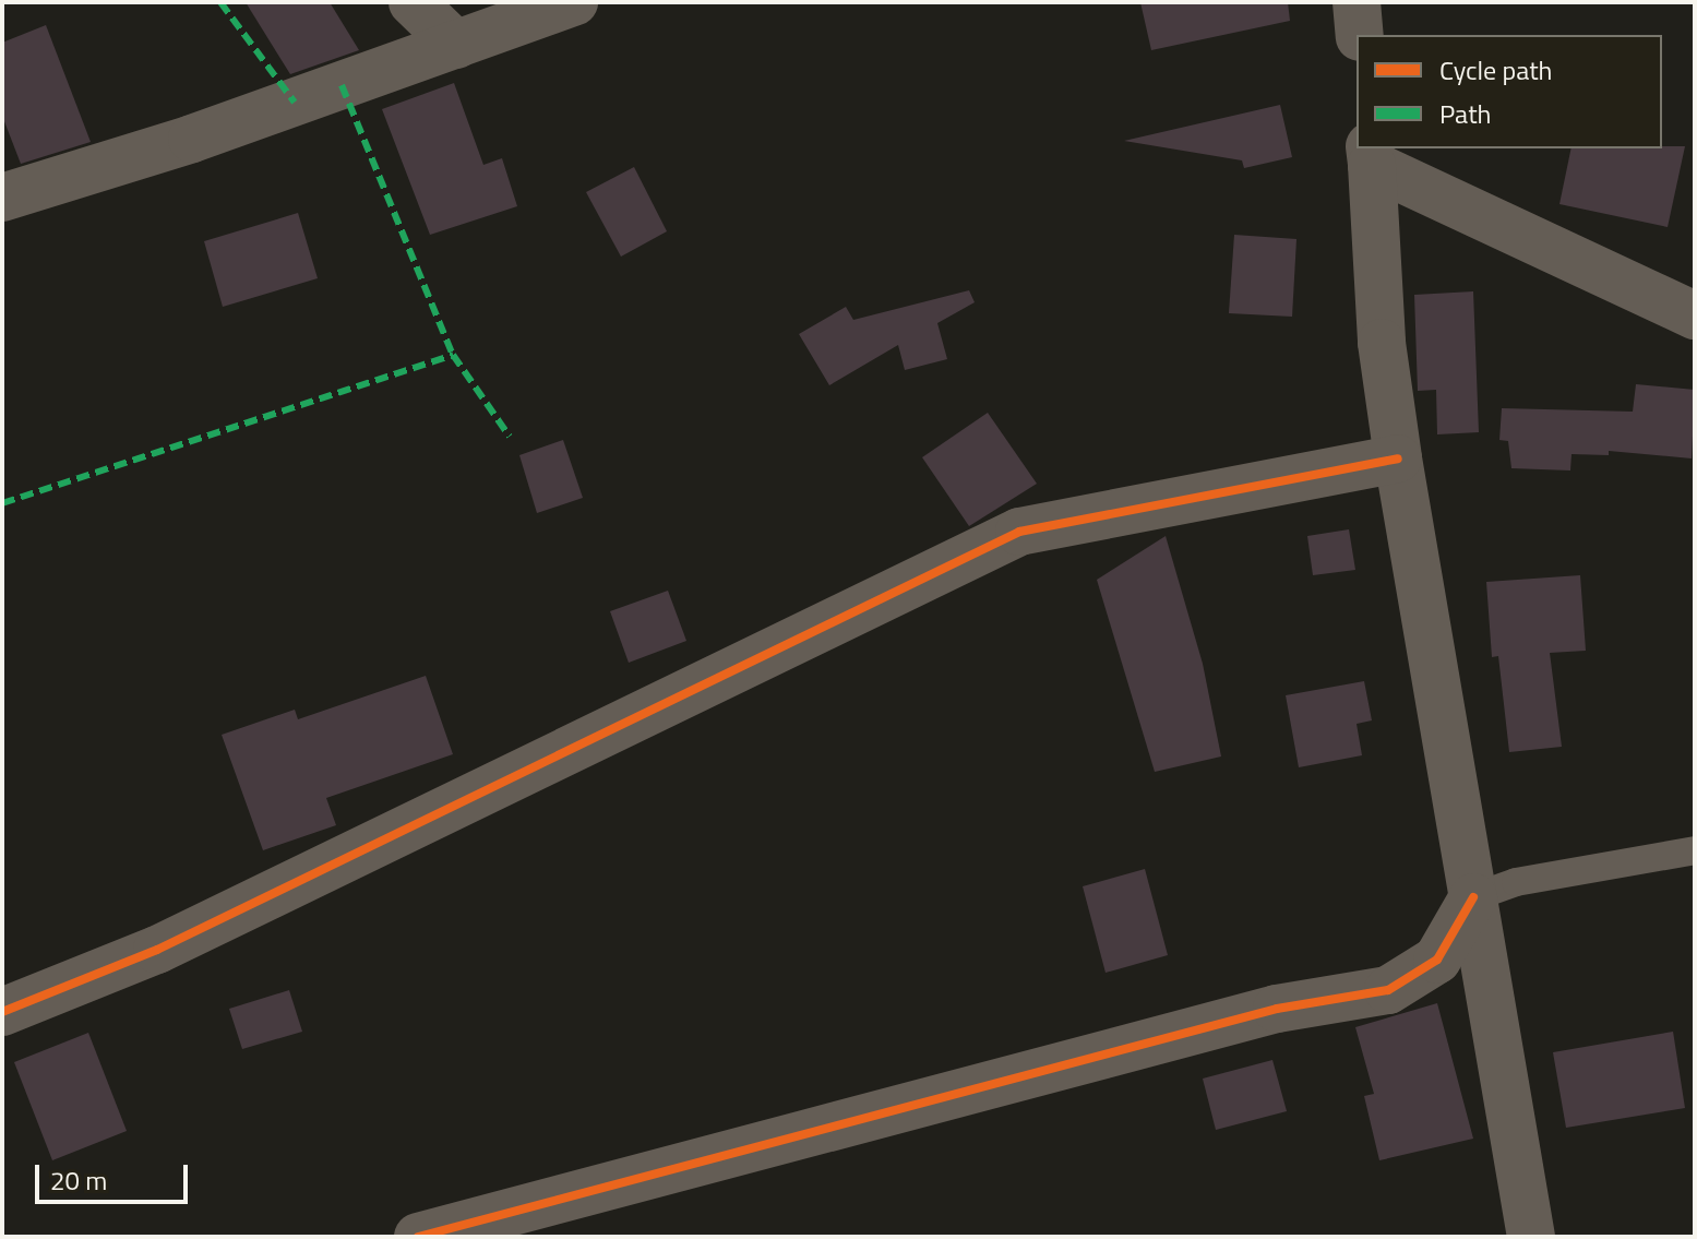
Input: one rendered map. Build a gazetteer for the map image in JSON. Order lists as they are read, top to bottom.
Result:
{
  "legend": ["Cycle path", "Path"],
  "scale_bar": "20 m"
}
